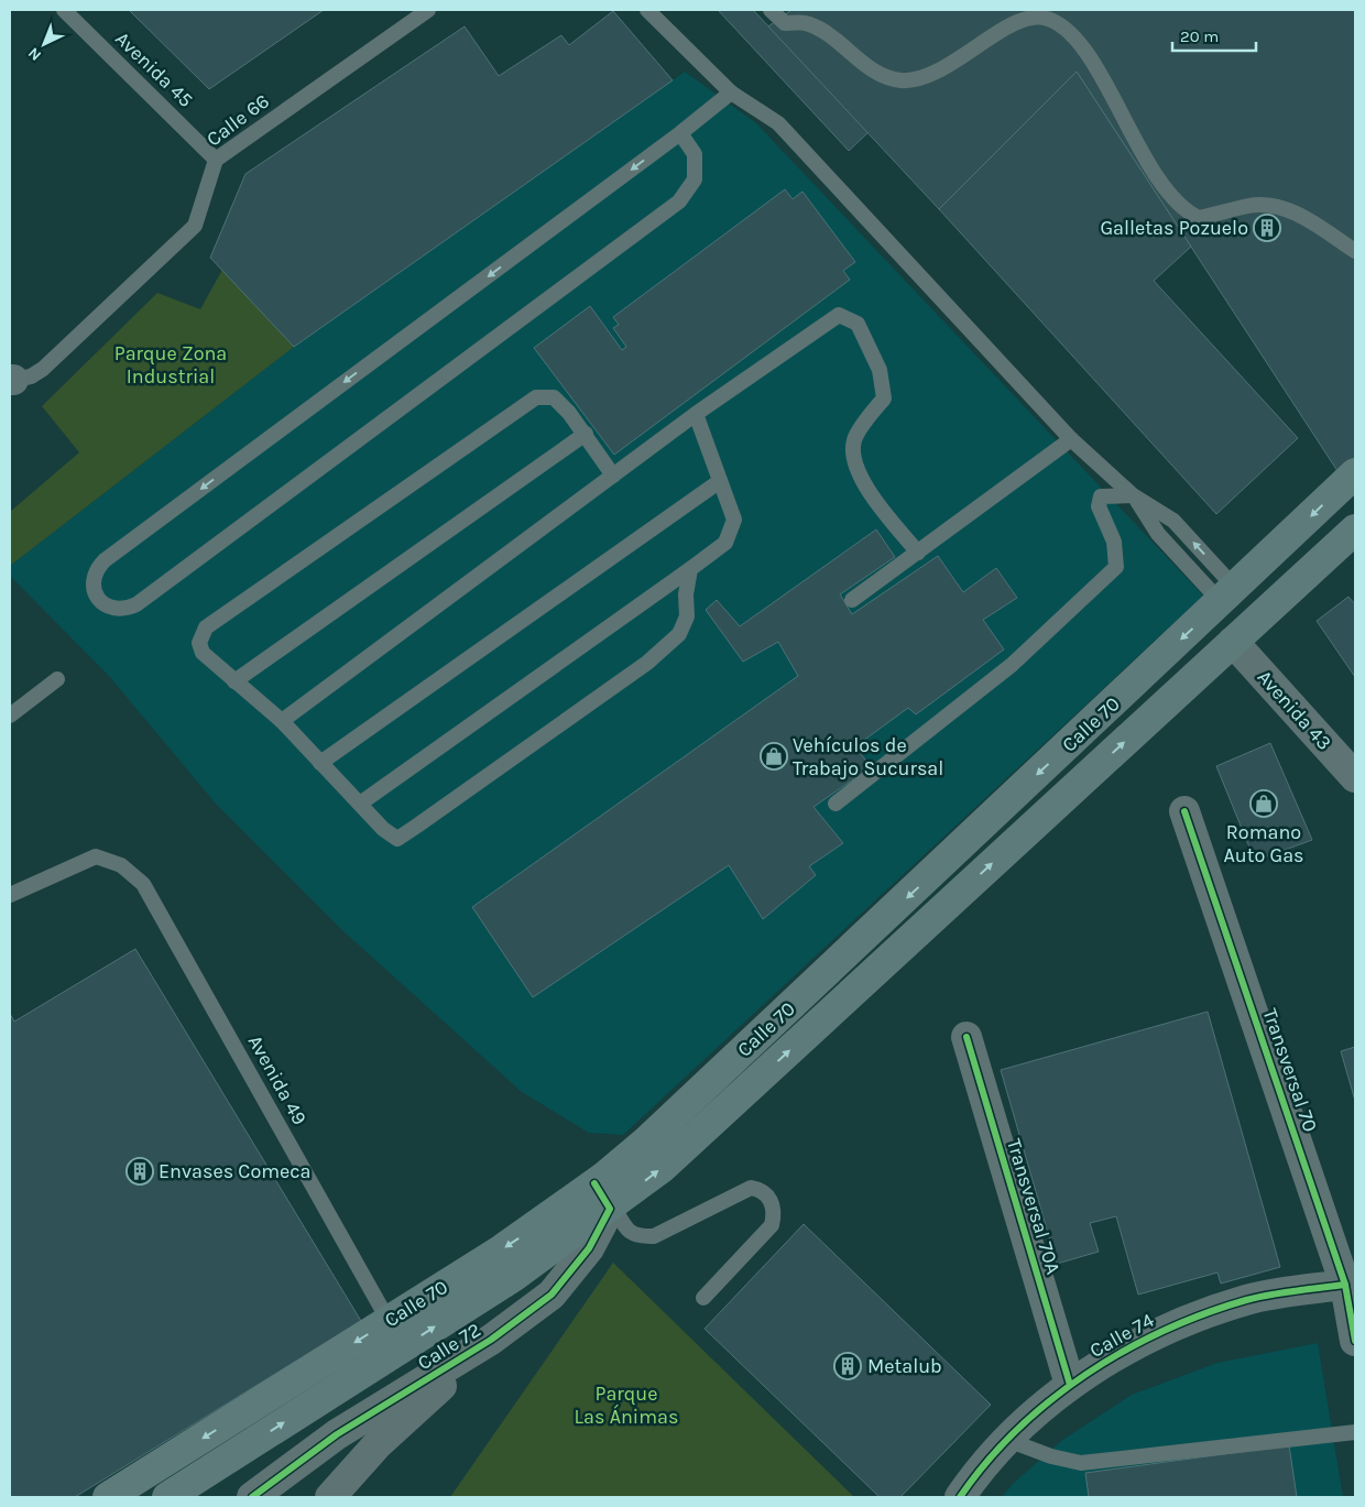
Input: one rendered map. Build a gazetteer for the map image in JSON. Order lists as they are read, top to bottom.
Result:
{
  "streets": {
    "main road": ["Calle 70"],
    "street": [
      "Avenida 43",
      "Transversal 70",
      "Transversal 70A",
      "Calle 74",
      "Calle 72"
    ],
    "lane": ["Avenida 45", "Calle 66", "Avenida 49"]
  },
  "crossings": [
    ["Avenida 45", "Calle 66"],
    ["Avenida 43", "Calle 70"],
    ["Calle 70", "Avenida 49"],
    ["Calle 70", "Calle 72"],
    ["Transversal 70", "Calle 74"],
    ["Transversal 70A", "Calle 74"]
  ],
  "parks": ["Parque Zona Industrial", "Parque Las Ánimas"],
  "places": {
    "building": ["Galletas Pozuelo", "Envases Comeca", "Metalub"],
    "shop": ["Vehículos de Trabajo Sucursal", "Romano Auto Gas"]
  },
  "scale_bar": "20 m",
  "north": "bottom left"
}
